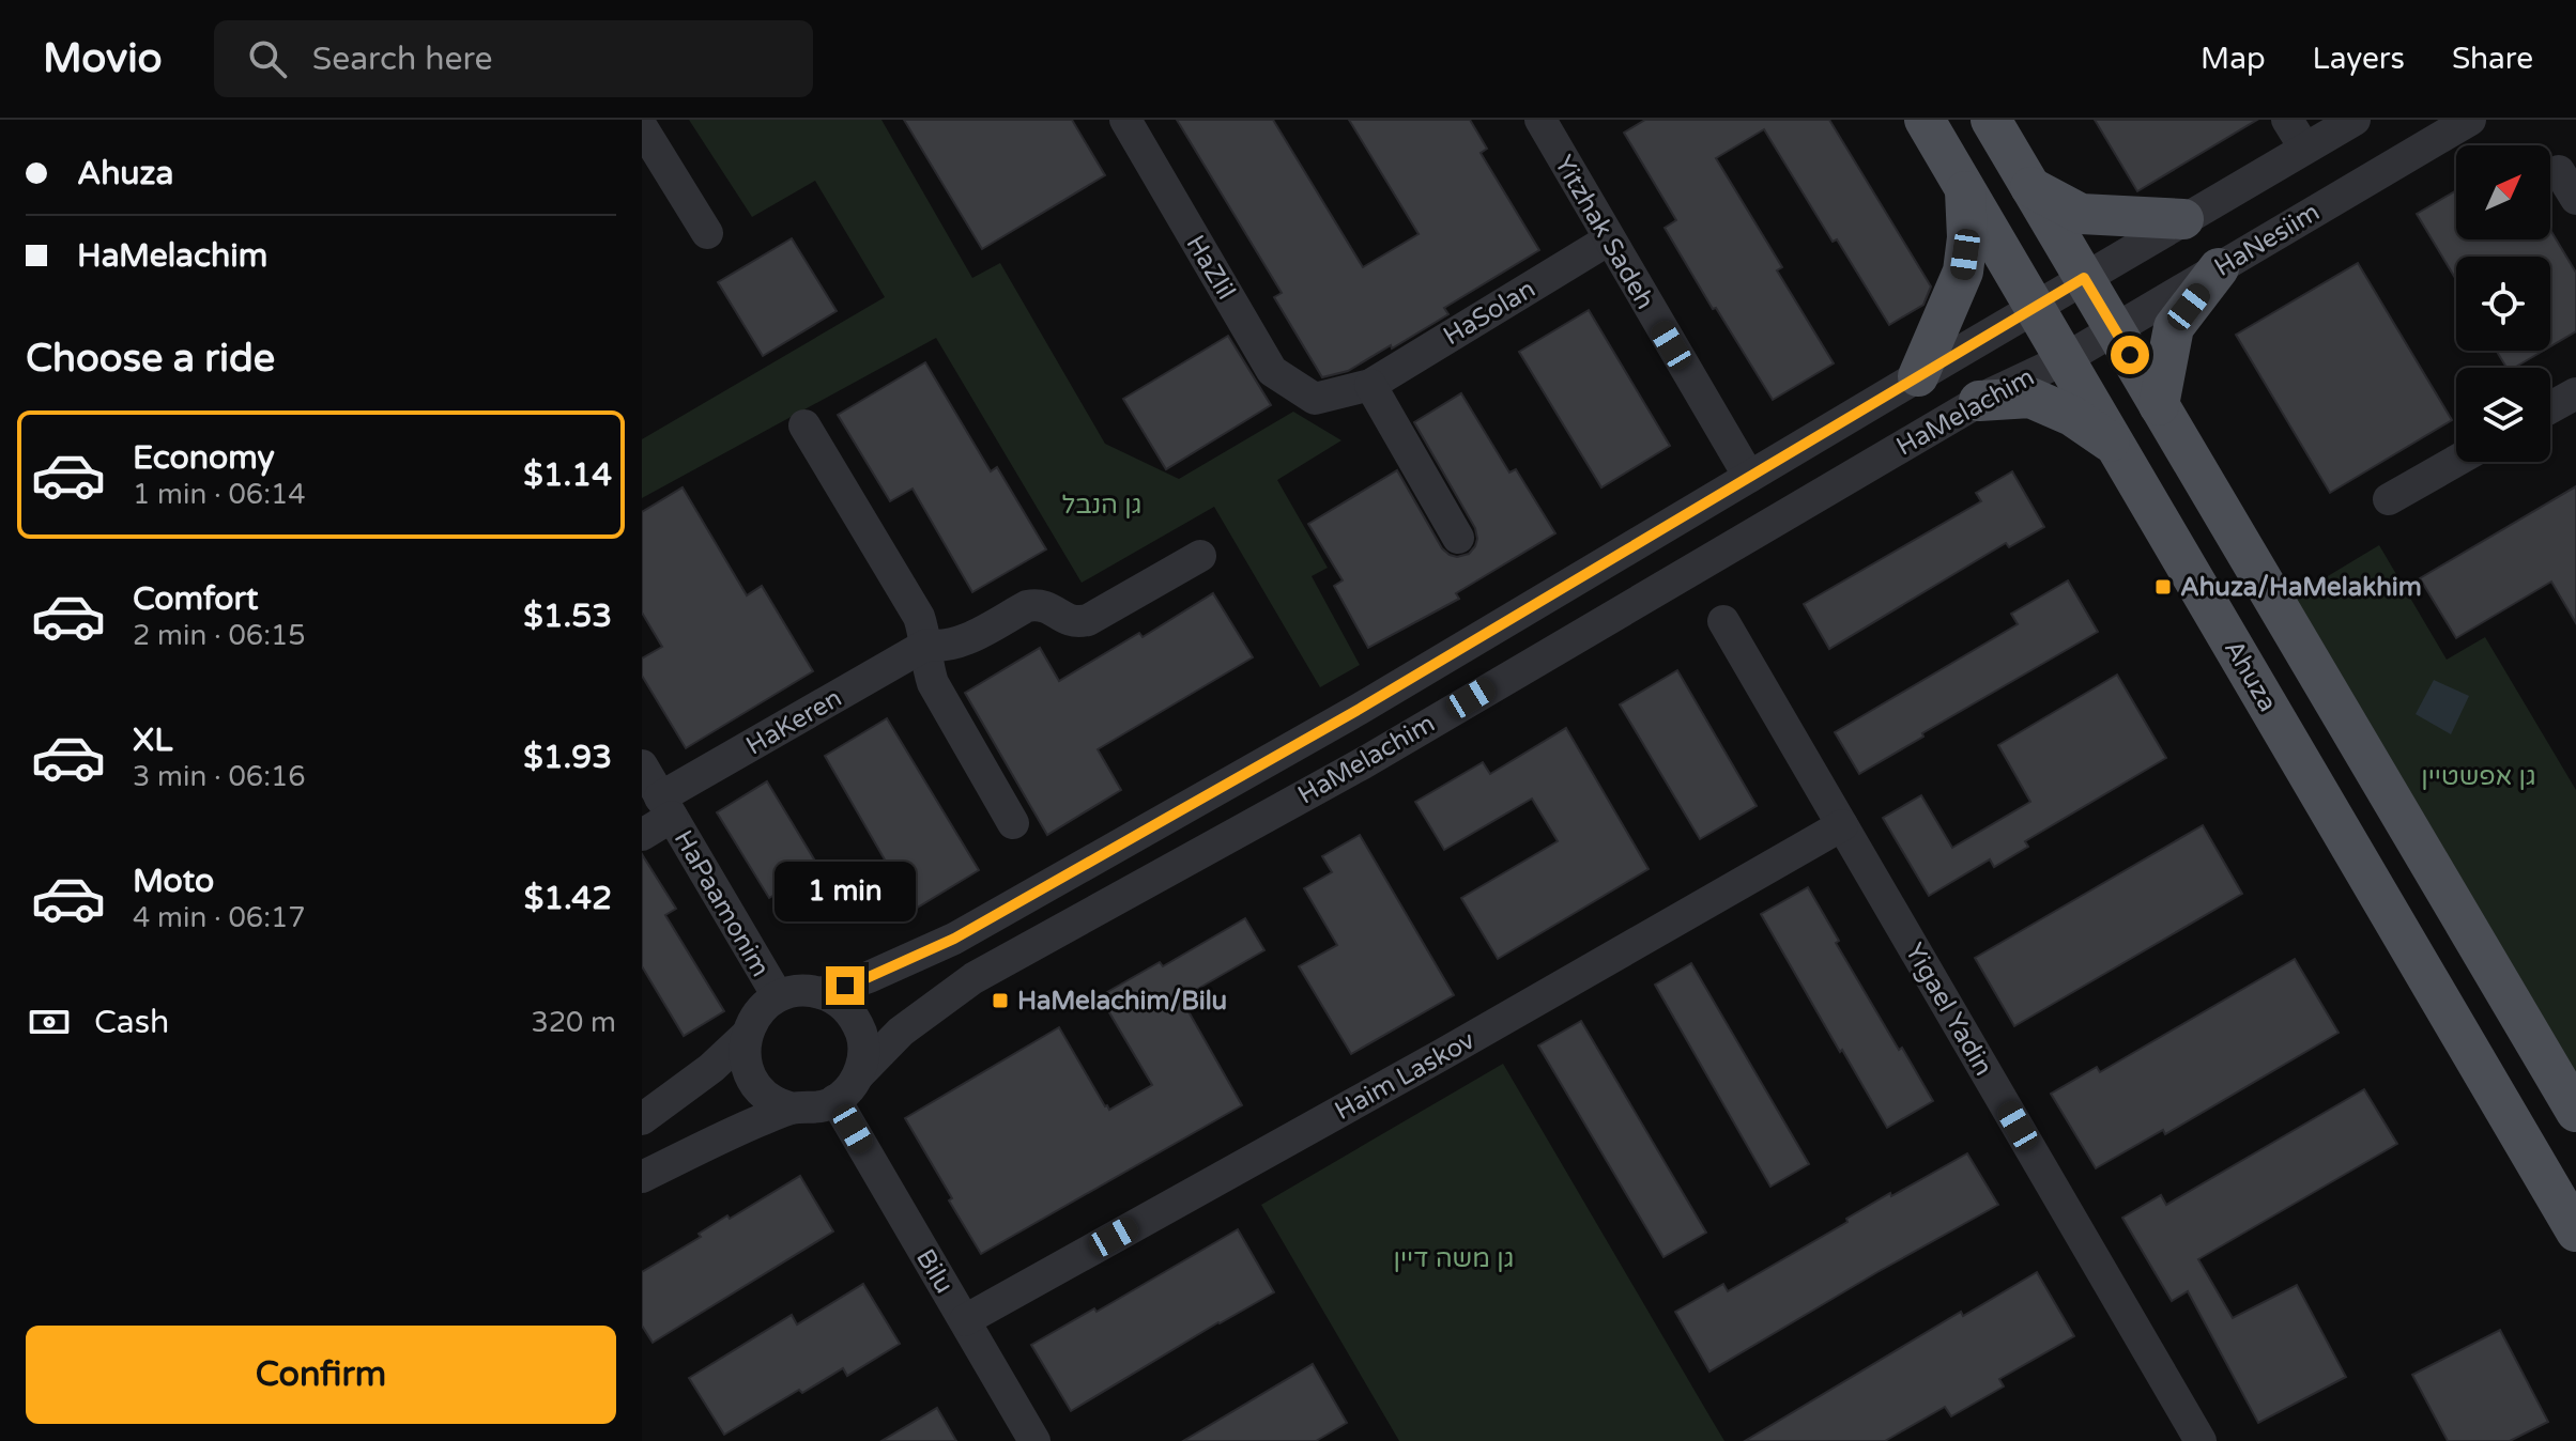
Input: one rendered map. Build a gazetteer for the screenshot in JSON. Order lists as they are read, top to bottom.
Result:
{
  "streets": {
    "main road": ["Ahuza"],
    "street": [
      "Yitzhak Sadeh",
      "HaNesiim",
      "HaZlil",
      "HaSolan",
      "HaMelachim",
      "HaKeren",
      "HaPaamonim",
      "Yigael Yadin",
      "Haim Laskov",
      "Bilu"
    ]
  },
  "crossings": [
    ["Yitzhak Sadeh", "HaSolan"],
    ["Yitzhak Sadeh", "HaMelachim"],
    ["HaNesiim", "HaMelachim"],
    ["HaNesiim", "Ahuza"],
    ["HaZlil", "HaSolan"],
    ["HaMelachim", "Ahuza"],
    ["HaMelachim", "HaPaamonim"],
    ["HaMelachim", "Bilu"],
    ["HaKeren", "HaPaamonim"],
    ["HaPaamonim", "Bilu"],
    ["Yigael Yadin", "Haim Laskov"],
    ["Haim Laskov", "Bilu"]
  ],
  "parks": ["גן הנבל", "גן אפשטיין", "גן משה דיין"],
  "places": {
    "transit": ["Ahuza/HaMelakhim", "HaMelachim/Bilu"]
  },
  "north": "top right",
  "page": {
    "header": "Movio",
    "search": "Search here",
    "nav": ["Map", "Layers", "Share"],
    "banner": ["Ahuza", "HaMelachim"],
    "heading": "Choose a ride",
    "list": [
      {
        "name": "Economy",
        "note": "1 min · 06:14",
        "value": "$1.14"
      },
      {
        "name": "Comfort",
        "note": "2 min · 06:15",
        "value": "$1.53"
      },
      {
        "name": "XL",
        "note": "3 min · 06:16",
        "value": "$1.93"
      },
      {
        "name": "Moto",
        "note": "4 min · 06:17",
        "value": "$1.42"
      }
    ],
    "bubble": "1 min",
    "pay": ["Cash", "320 m"],
    "buttons": "Confirm"
  }
}
